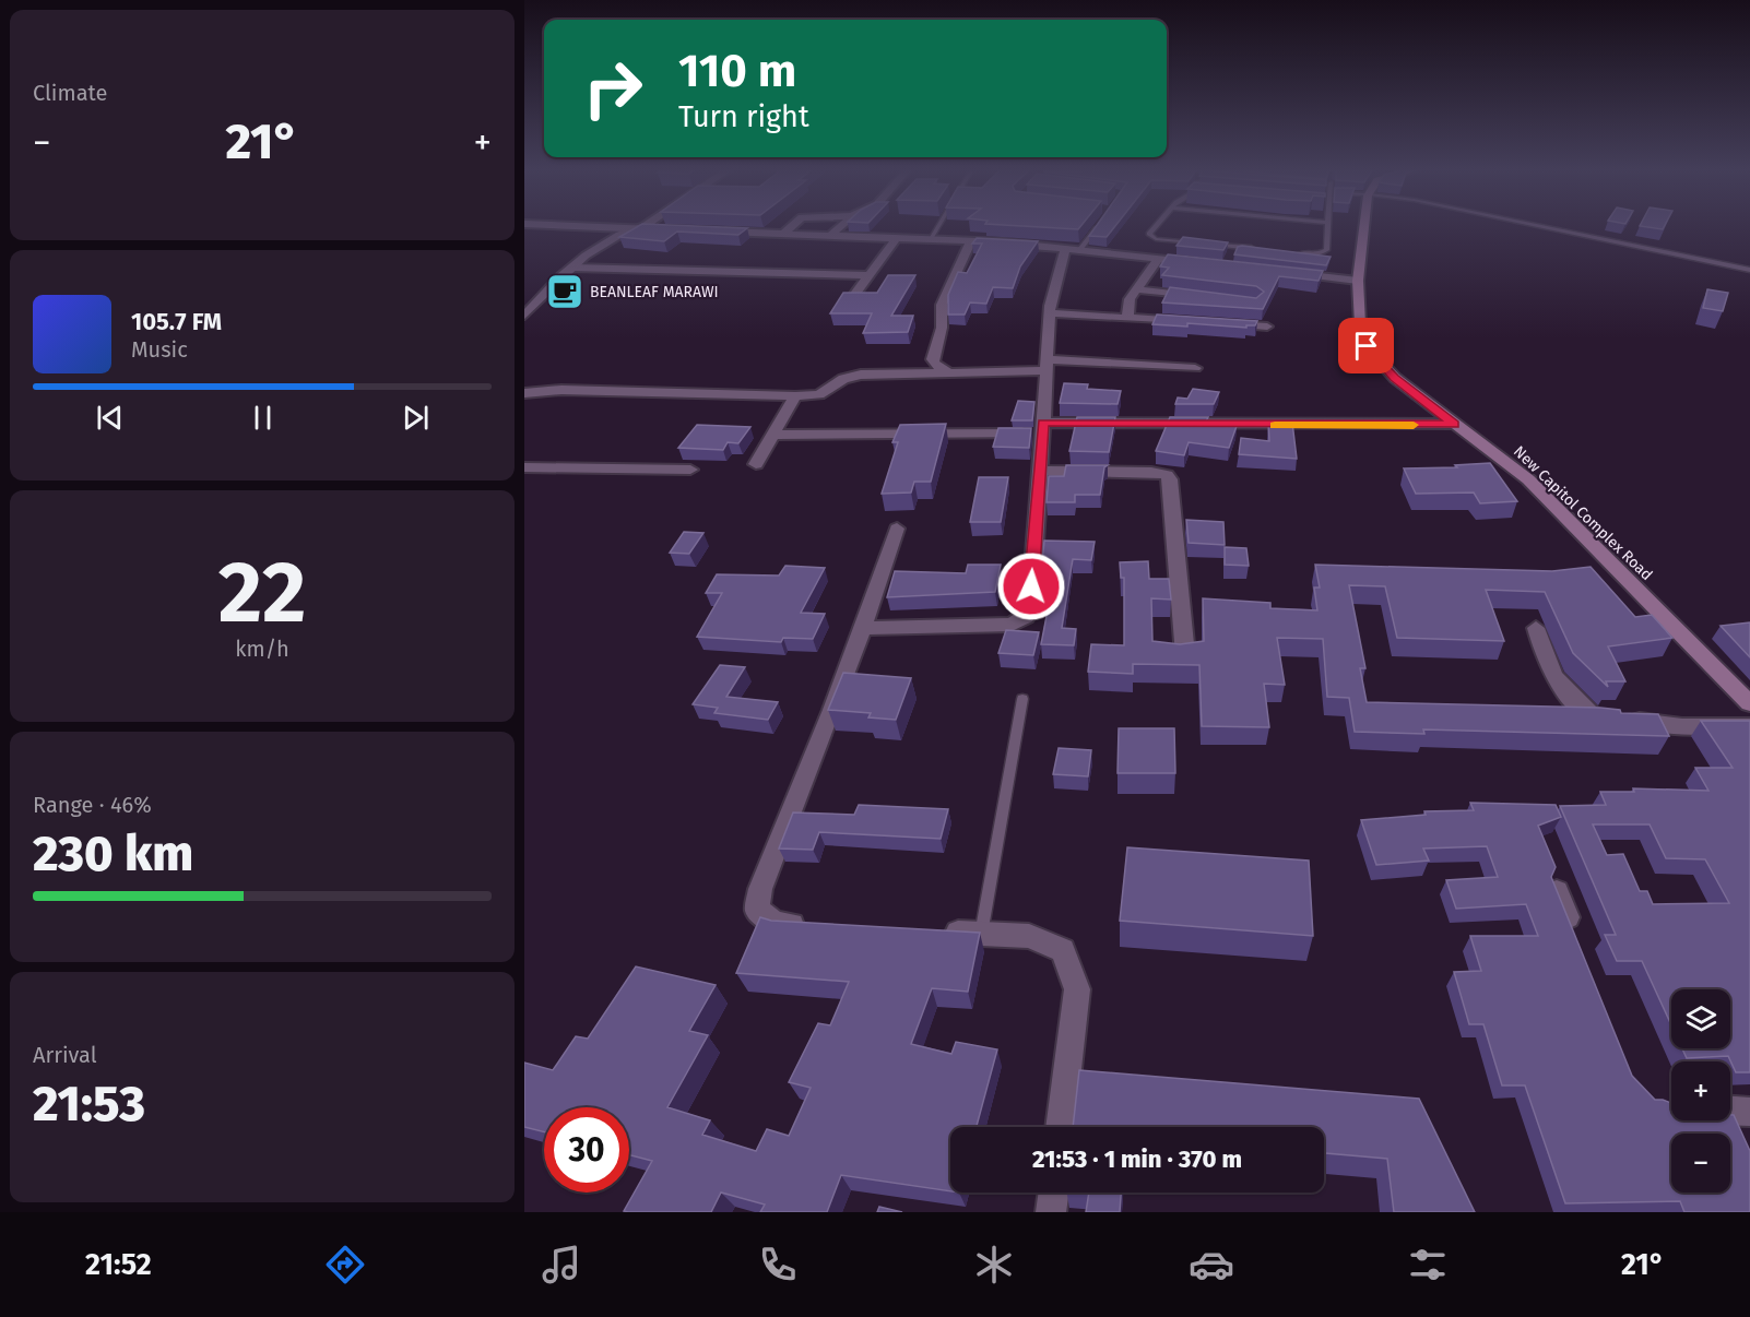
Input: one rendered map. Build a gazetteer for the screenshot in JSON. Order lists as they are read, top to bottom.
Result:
{
  "streets": {
    "main road": ["New Capitol Complex Road"]
  },
  "places": {
    "cafe": ["BEANLEAF MARAWI"]
  },
  "page": {
    "tile": [
      "Climate",
      ["22", "km/h"],
      ["Range · 46%", "230 km"],
      ["Arrival", "21:53"]
    ],
    "turn": ["110 m", "Turn right"],
    "heat": ["−", "21°", "+"],
    "song": ["105.7 FM", "Music"],
    "map_buttons": ["+", "−"],
    "limit": "30",
    "trip": "21:53 · 1 min · 370 m",
    "tabs": ["21:52", "21°"]
  }
}
